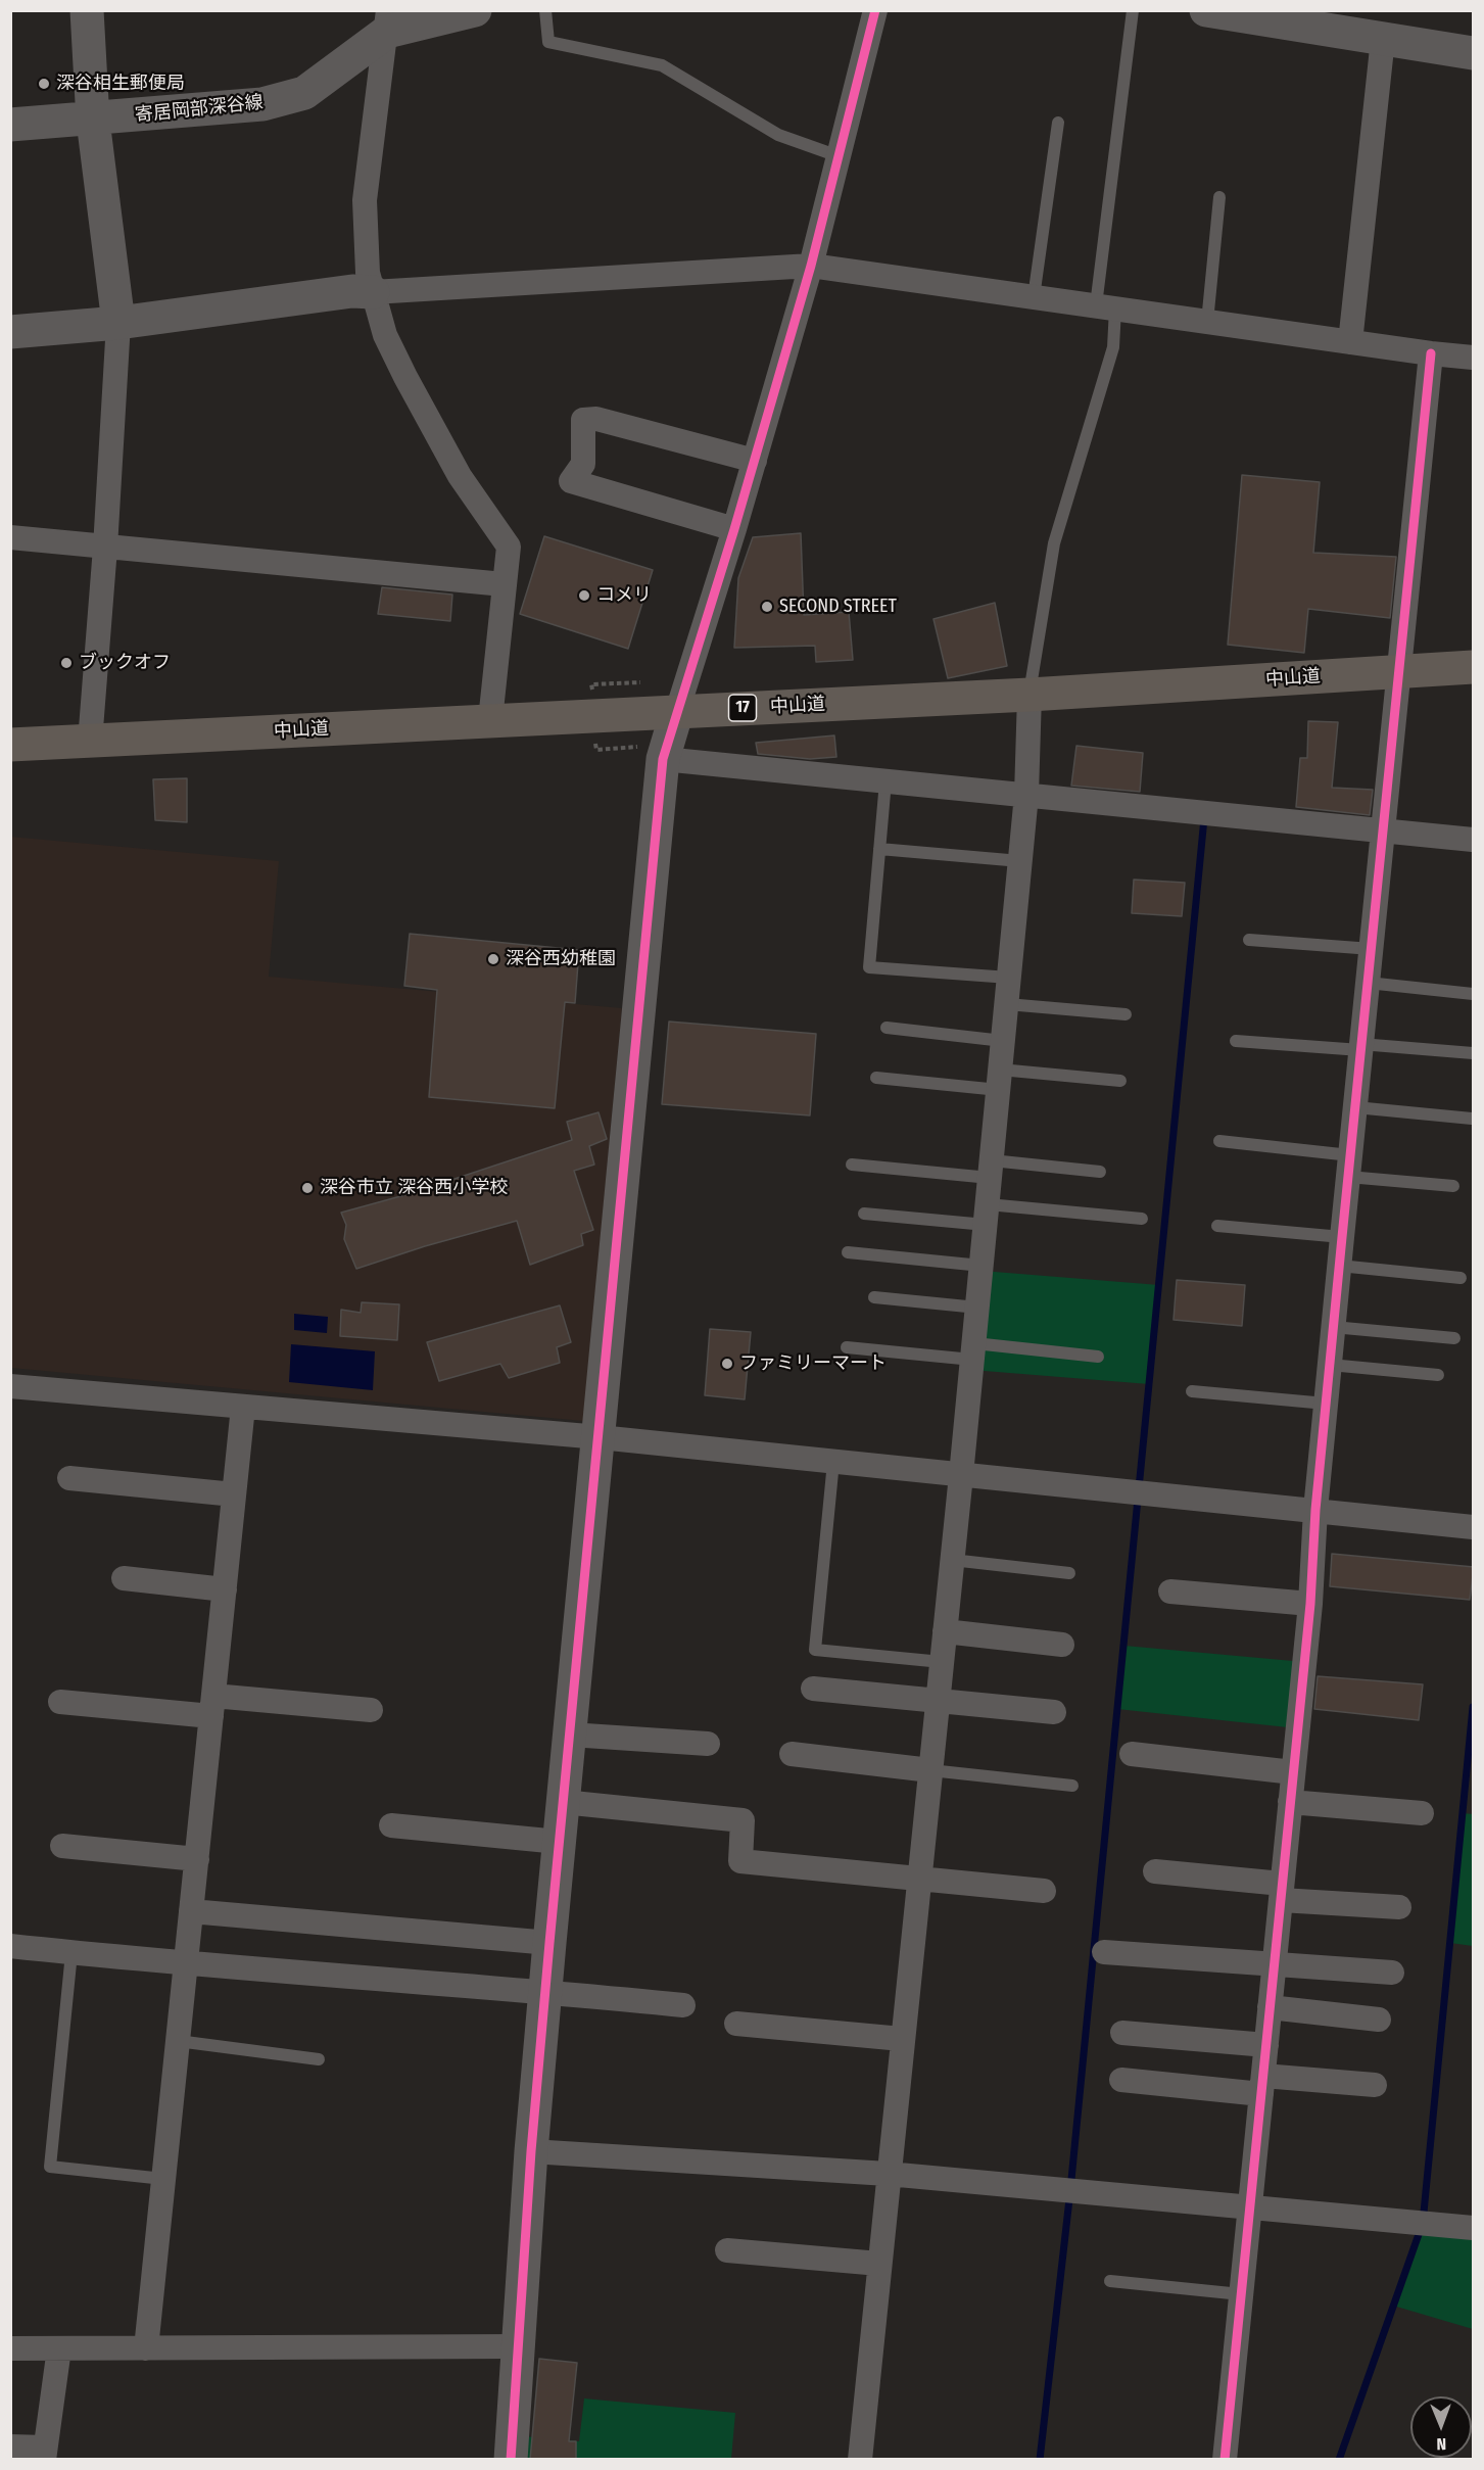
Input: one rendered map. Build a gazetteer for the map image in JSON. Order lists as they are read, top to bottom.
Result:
{
  "streets": {
    "highway": ["中山道", "17"],
    "street": ["寄居岡部深谷線"]
  },
  "places": [
    "深谷相生郵便局",
    "コメリ",
    "SECOND STREET",
    "ブックオフ",
    "深谷西幼稚園",
    "深谷市立 深谷西小学校",
    "ファミリーマート"
  ],
  "north": "bottom"
}
